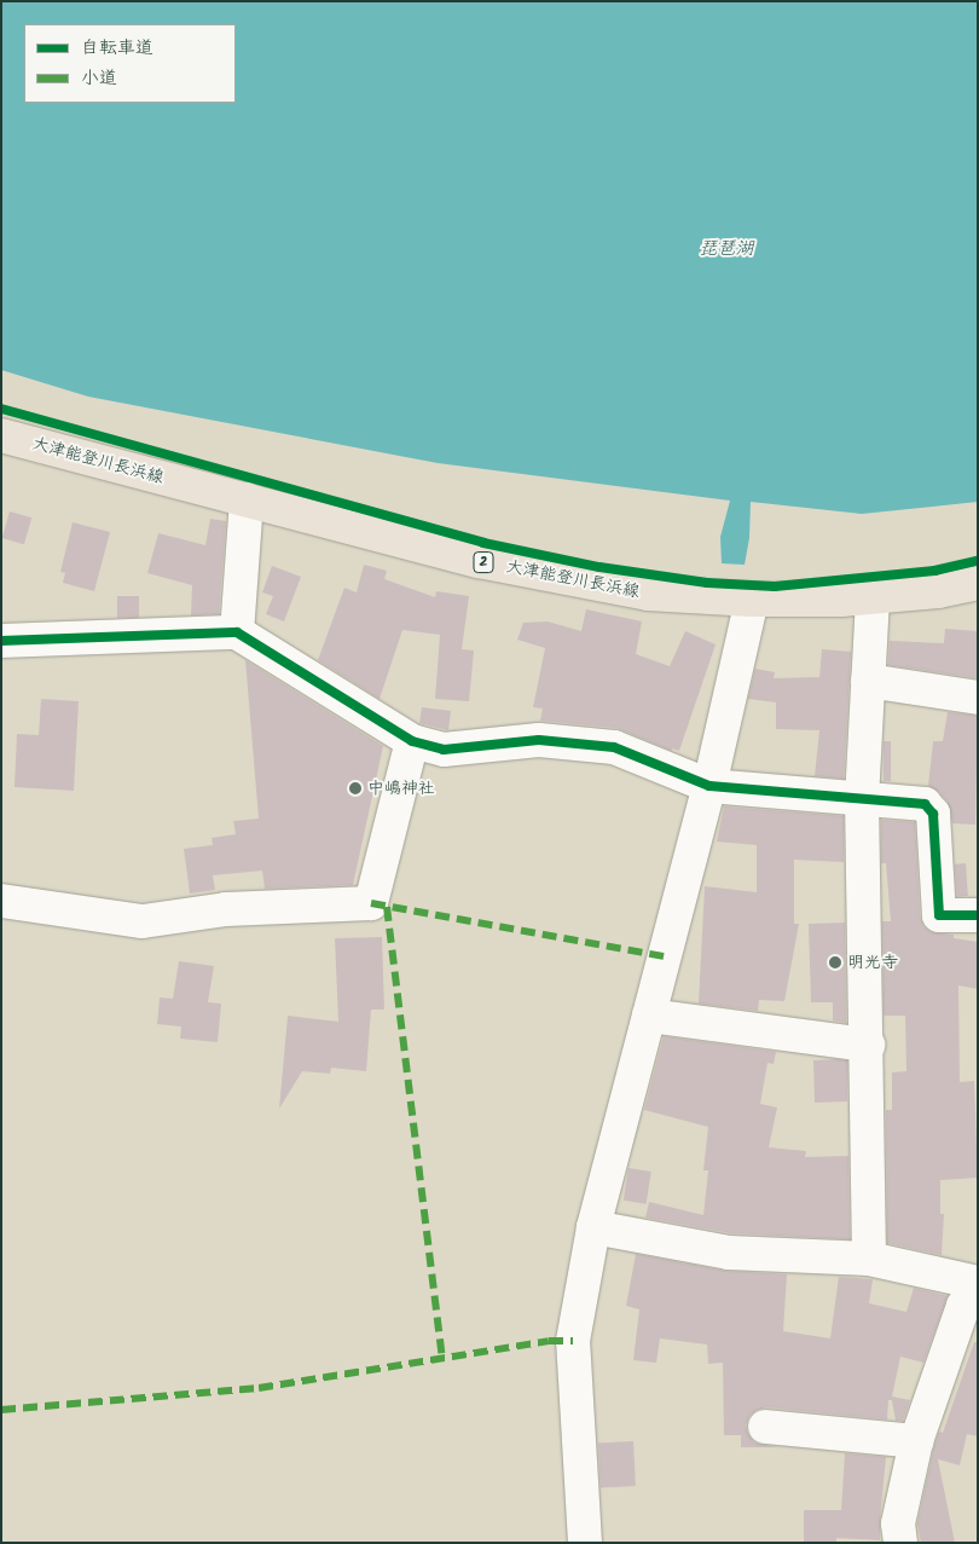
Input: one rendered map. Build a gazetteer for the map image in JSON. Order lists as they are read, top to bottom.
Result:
{
  "streets": {
    "main road": ["大津能登川長浜線", "2"]
  },
  "water": ["琵琶湖"],
  "places": ["中嶋神社", "明光寺"],
  "legend": ["自転車道", "小道"]
}
